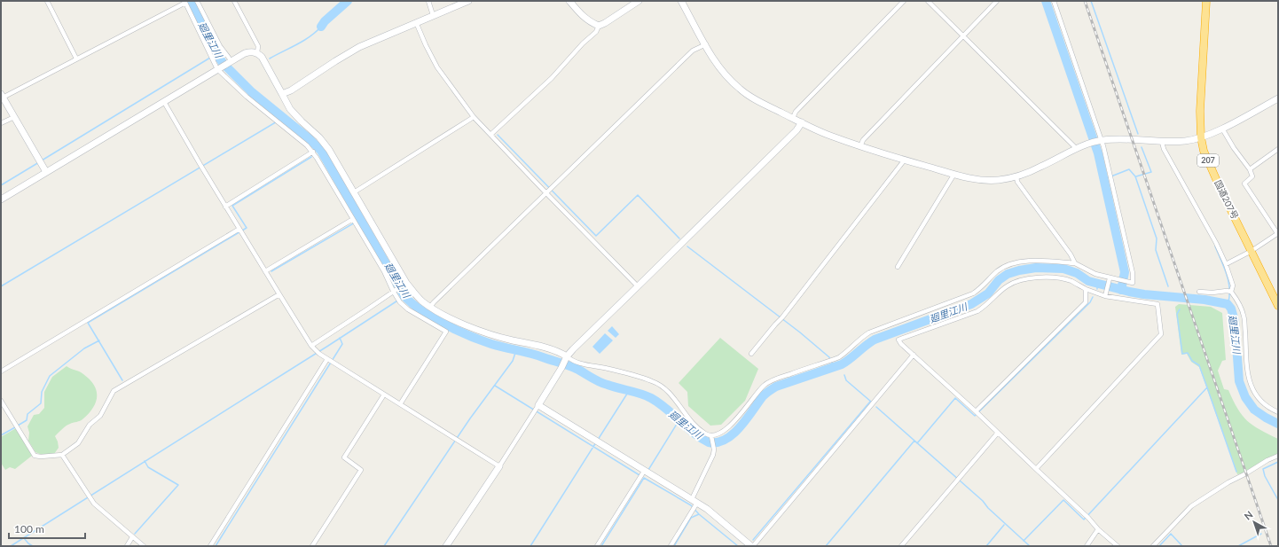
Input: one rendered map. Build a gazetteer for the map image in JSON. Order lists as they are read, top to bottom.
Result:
{
  "streets": {
    "highway": ["207", "国道207号"]
  },
  "water": ["廻里江川"],
  "scale_bar": "100 m",
  "north": "top left"
}
